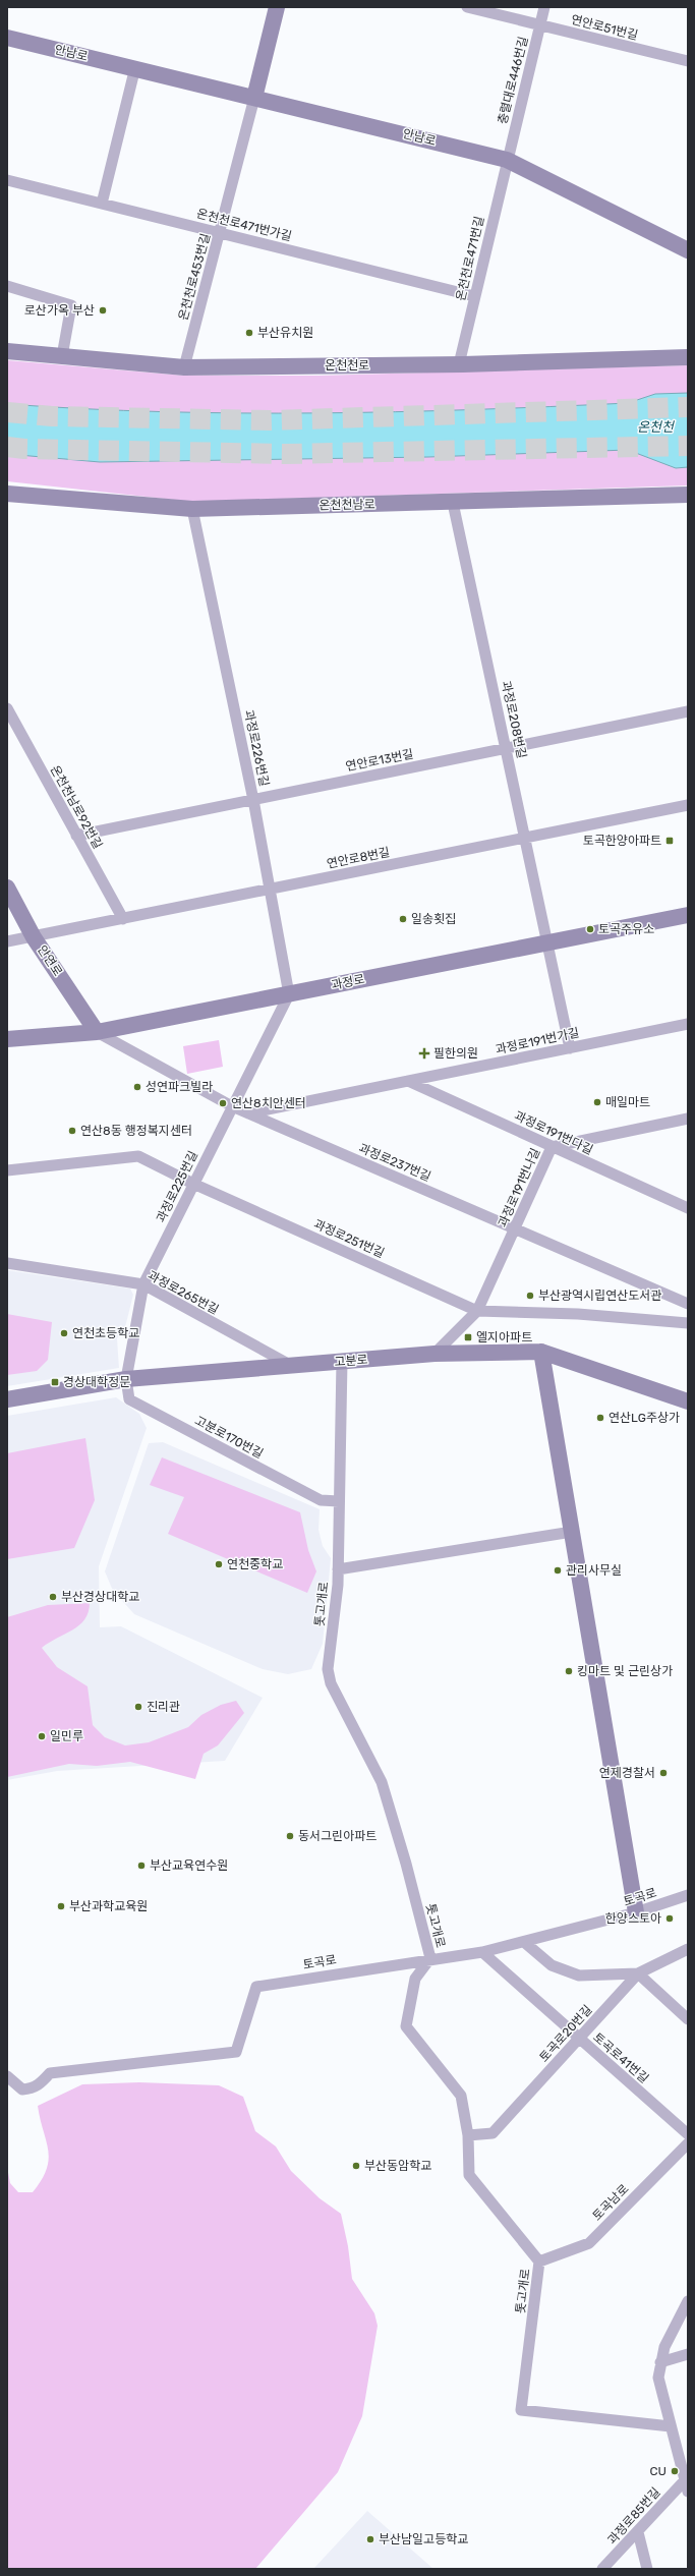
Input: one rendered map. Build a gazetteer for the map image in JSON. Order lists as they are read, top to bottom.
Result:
{
  "streets": {
    "street": [
      "연안로51번길",
      "안남로",
      "충렬대로446번길",
      "온천천로471번가길",
      "온천천로471번길",
      "온천천로453번길",
      "온천천로",
      "온천천남로",
      "과정로208번길",
      "과정로226번길",
      "연안로13번길",
      "온천천남로92번길",
      "연안로8번길",
      "안연로",
      "과정로",
      "과정로191번가길",
      "과정로191번다길",
      "과정로237번길",
      "과정로225번길",
      "과정로191번나길",
      "과정로251번길",
      "과정로265번길",
      "고분로",
      "고분로170번길",
      "톳고개로",
      "토곡로",
      "토곡로20번길",
      "토곡로41번길",
      "토곡남로",
      "과정로85번길"
    ]
  },
  "crossings": [
    ["연안로51번길", "충렬대로446번길"],
    ["안남로", "충렬대로446번길"],
    ["안남로", "온천천로471번길"],
    ["안남로", "온천천로453번길"],
    ["충렬대로446번길", "온천천로471번길"],
    ["온천천로471번가길", "온천천로471번길"],
    ["온천천로471번가길", "온천천로453번길"],
    ["온천천로471번길", "온천천로"],
    ["온천천로453번길", "온천천로"],
    ["온천천남로", "과정로208번길"],
    ["온천천남로", "과정로226번길"],
    ["과정로208번길", "연안로13번길"],
    ["과정로208번길", "연안로8번길"],
    ["과정로208번길", "과정로"],
    ["과정로208번길", "과정로191번가길"],
    ["과정로226번길", "연안로13번길"],
    ["과정로226번길", "연안로8번길"],
    ["과정로226번길", "과정로"],
    ["과정로226번길", "과정로225번길"],
    ["연안로13번길", "온천천남로92번길"],
    ["온천천남로92번길", "연안로8번길"],
    ["연안로8번길", "안연로"],
    ["안연로", "과정로"],
    ["안연로", "과정로237번길"],
    ["과정로", "과정로237번길"],
    ["과정로", "과정로225번길"],
    ["과정로191번가길", "과정로191번다길"],
    ["과정로191번가길", "과정로237번길"],
    ["과정로191번다길", "과정로191번나길"],
    ["과정로237번길", "과정로225번길"],
    ["과정로237번길", "과정로191번나길"],
    ["과정로225번길", "과정로251번길"],
    ["과정로225번길", "과정로265번길"],
    ["과정로225번길", "고분로"],
    ["과정로225번길", "고분로170번길"],
    ["과정로191번나길", "과정로251번길"],
    ["과정로191번나길", "고분로"],
    ["과정로265번길", "고분로"],
    ["고분로", "고분로170번길"],
    ["고분로", "톳고개로"],
    ["고분로170번길", "톳고개로"],
    ["톳고개로", "토곡로"],
    ["톳고개로", "토곡로20번길"],
    ["톳고개로", "토곡남로"],
    ["토곡로", "토곡로41번길"],
    ["토곡로20번길", "토곡로41번길"]
  ],
  "water": ["온천천"],
  "places": {
    "other": [
      "로산가옥 부산",
      "부산유치원",
      "일송횟집",
      "토곡주유소",
      "성연파크빌라",
      "매일마트",
      "연산8치안센터",
      "연산8동 행정복지센터",
      "부산광역시립연산도서관",
      "연천초등학교",
      "연산LG주상가",
      "연천중학교",
      "관리사무실",
      "부산경상대학교",
      "킹마트 및 근린상가",
      "진리관",
      "일민루",
      "연제경찰서",
      "동서그린아파트",
      "부산교육연수원",
      "부산과학교육원",
      "한양스토아",
      "부산동암학교",
      "CU",
      "부산남일고등학교"
    ],
    "transit": ["토곡한양아파트", "엘지아파트", "경상대학정문"],
    "health": ["필한의원"]
  }
}
